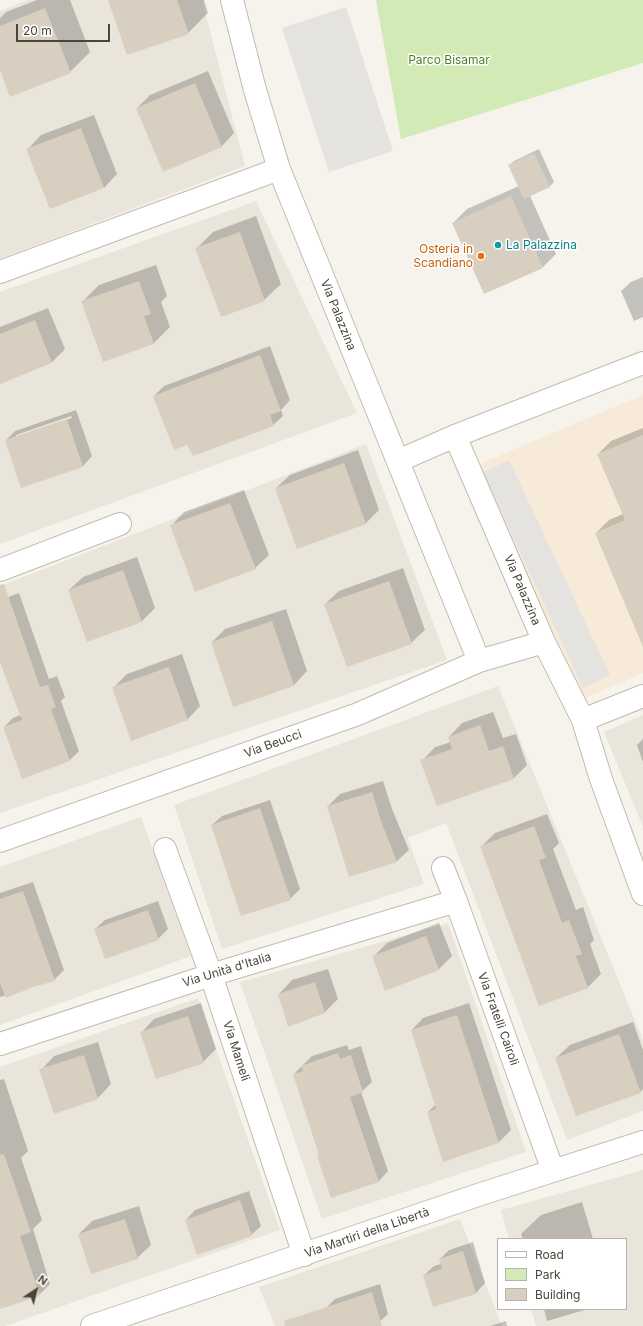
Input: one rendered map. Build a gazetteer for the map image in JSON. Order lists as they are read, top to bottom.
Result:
{
  "streets": {
    "street": [
      "Via Palazzina",
      "Via Beucci",
      "Via Unità d'Italia",
      "Via Fratelli Cairoli",
      "Via Mameli",
      "Via Martiri della Libertà"
    ]
  },
  "crossings": [
    ["Via Palazzina", "Via Beucci"],
    ["Via Unità d'Italia", "Via Fratelli Cairoli"],
    ["Via Unità d'Italia", "Via Mameli"],
    ["Via Fratelli Cairoli", "Via Martiri della Libertà"],
    ["Via Mameli", "Via Martiri della Libertà"]
  ],
  "parks": ["Parco Bisamar"],
  "places": ["La Palazzina", "Osteria in Scandiano"],
  "legend": ["Road", "Park", "Building"],
  "scale_bar": "20 m",
  "north": "top right"
}
